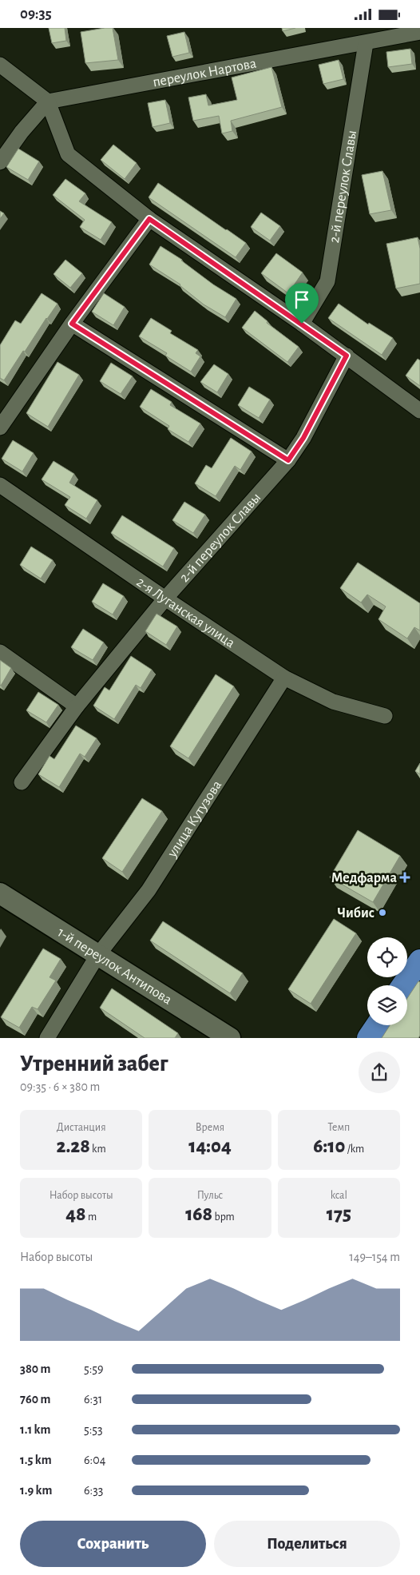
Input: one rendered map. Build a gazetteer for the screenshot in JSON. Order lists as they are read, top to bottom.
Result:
{
  "streets": {
    "main road": ["1-й переулок Антипова"],
    "street": [
      "переулок Нартова",
      "2-й переулок Славы",
      "2-я Луганская улица",
      "улица Кутузова"
    ]
  },
  "crossings": [
    ["переулок Нартова", "2-й переулок Славы"],
    ["2-й переулок Славы", "2-я Луганская улица"],
    ["2-я Луганская улица", "улица Кутузова"],
    ["улица Кутузова", "1-й переулок Антипова"]
  ],
  "places": {
    "health": ["Медфарма"],
    "other": ["Чибис"]
  },
  "page": {
    "status": "09:35",
    "heading": ["Утренний забег", "09:35 · 6 × 380 m"],
    "stats": [
      ["Дистанция", "2.28 km"],
      ["Время", "14:04"],
      ["Темп", "6:10 /km"],
      ["Набор высоты", "48 m"],
      ["Пульс", "168 bpm"],
      ["kcal", "175"]
    ],
    "chart": ["Набор высоты", "149–154 m"],
    "list": [
      {
        "name": "380 m",
        "note": "5:59"
      },
      {
        "name": "760 m",
        "note": "6:31"
      },
      {
        "name": "1.1 km",
        "note": "5:53"
      },
      {
        "name": "1.5 km",
        "note": "6:04"
      },
      {
        "name": "1.9 km",
        "note": "6:33"
      }
    ],
    "buttons": ["Сохранить", "Поделиться"]
  }
}
